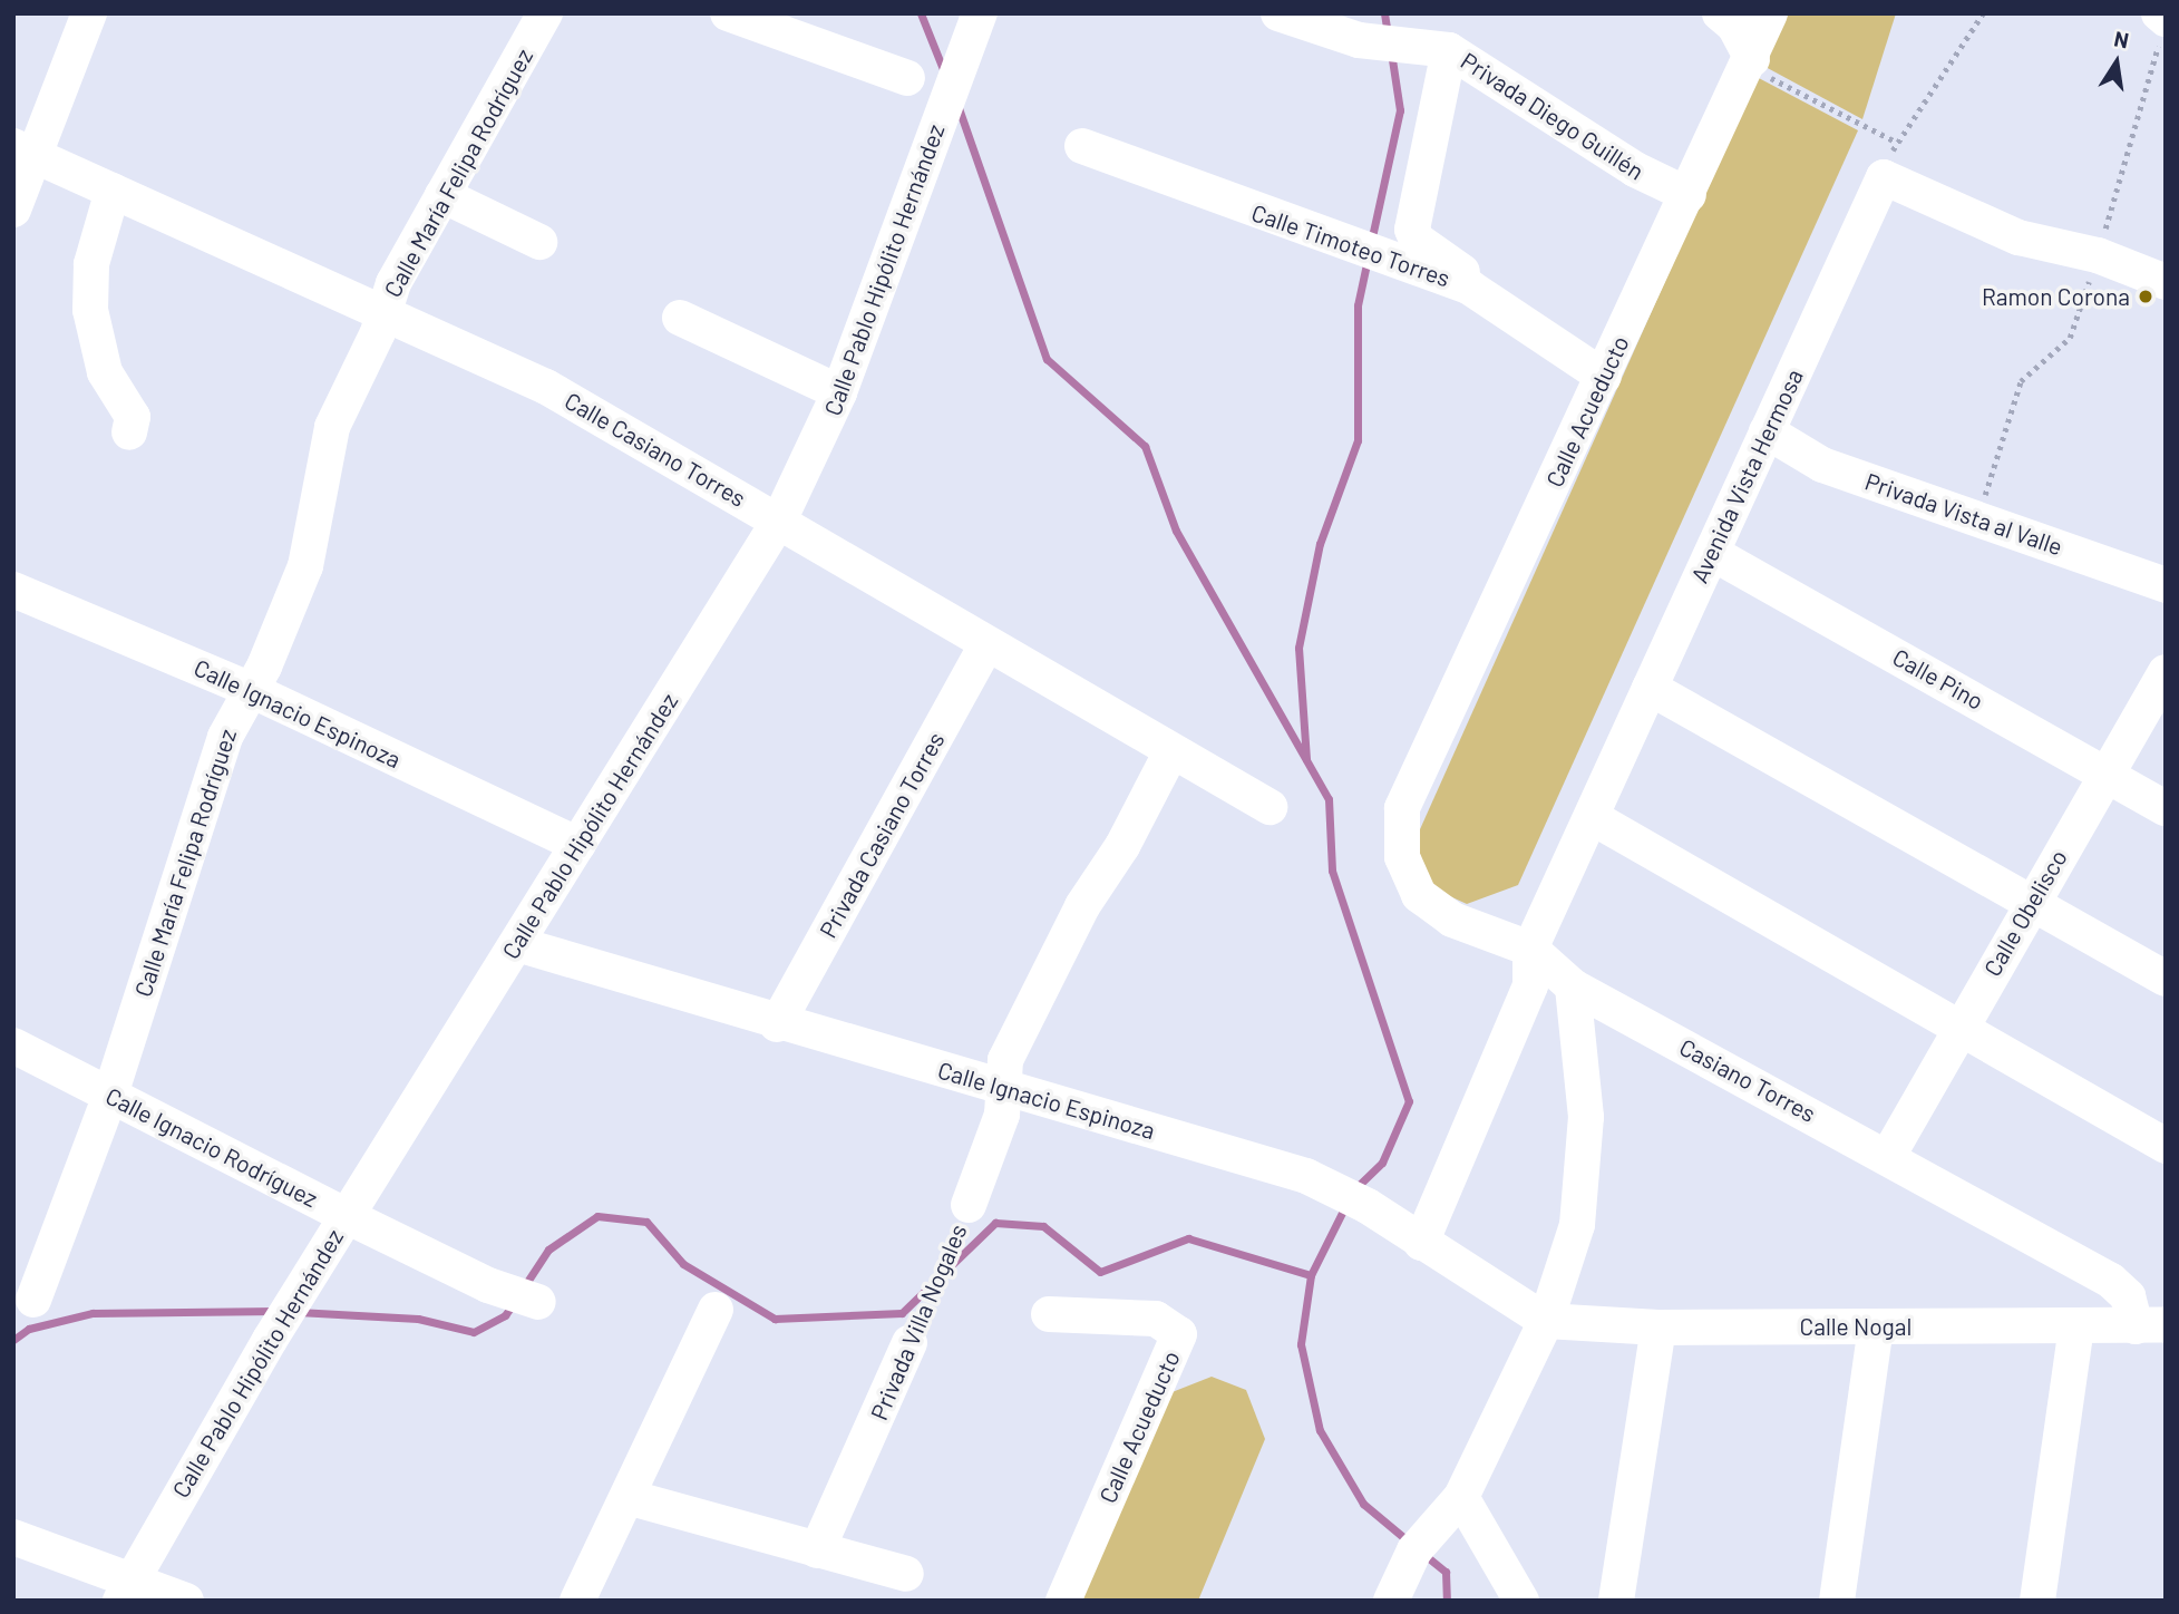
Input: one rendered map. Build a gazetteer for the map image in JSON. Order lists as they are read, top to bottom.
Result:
{
  "streets": {
    "street": [
      "Privada Diego Guillén",
      "Calle María Felipa Rodríguez",
      "Calle Timoteo Torres",
      "Calle Pablo Hipólito Hernández",
      "Calle Acueducto",
      "Calle Casiano Torres",
      "Avenida Vista Hermosa",
      "Privada Vista al Valle",
      "Calle Pino",
      "Calle Ignacio Espinoza",
      "Privada Casiano Torres",
      "Calle Obelisco",
      "Casiano Torres",
      "Calle Ignacio Rodríguez",
      "Privada Villa Nogales",
      "Calle Nogal"
    ]
  },
  "crossings": [
    ["Privada Diego Guillén", "Calle Acueducto"],
    ["Calle María Felipa Rodríguez", "Calle Casiano Torres"],
    ["Calle María Felipa Rodríguez", "Calle Ignacio Espinoza"],
    ["Calle María Felipa Rodríguez", "Calle Ignacio Rodríguez"],
    ["Calle Timoteo Torres", "Calle Acueducto"],
    ["Calle Pablo Hipólito Hernández", "Calle Casiano Torres"],
    ["Calle Pablo Hipólito Hernández", "Calle Ignacio Espinoza"],
    ["Calle Pablo Hipólito Hernández", "Calle Ignacio Rodríguez"],
    ["Calle Acueducto", "Casiano Torres"],
    ["Calle Casiano Torres", "Privada Casiano Torres"],
    ["Calle Casiano Torres", "Privada Villa Nogales"],
    ["Avenida Vista Hermosa", "Privada Vista al Valle"],
    ["Avenida Vista Hermosa", "Calle Pino"],
    ["Avenida Vista Hermosa", "Casiano Torres"],
    ["Calle Pino", "Calle Obelisco"],
    ["Calle Ignacio Espinoza", "Privada Casiano Torres"],
    ["Calle Ignacio Espinoza", "Privada Villa Nogales"],
    ["Calle Ignacio Espinoza", "Calle Nogal"],
    ["Calle Obelisco", "Casiano Torres"],
    ["Casiano Torres", "Calle Nogal"]
  ],
  "places": ["Ramon Corona"],
  "north": "top"
}
